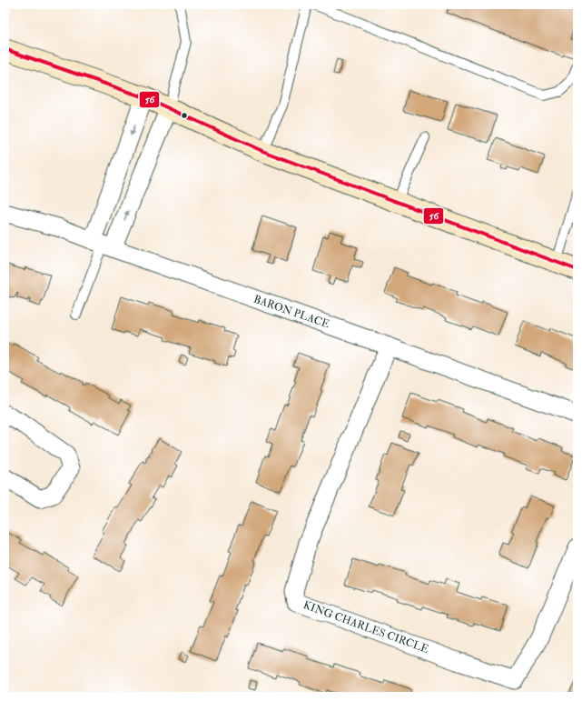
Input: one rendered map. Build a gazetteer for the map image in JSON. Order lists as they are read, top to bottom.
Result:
{
  "streets": {
    "street": ["BARON PLACE", "KING CHARLES CIRCLE"]
  },
  "crossings": [
    ["BARON PLACE", "KING CHARLES CIRCLE"]
  ],
  "lines": ["transit line 56"]
}
